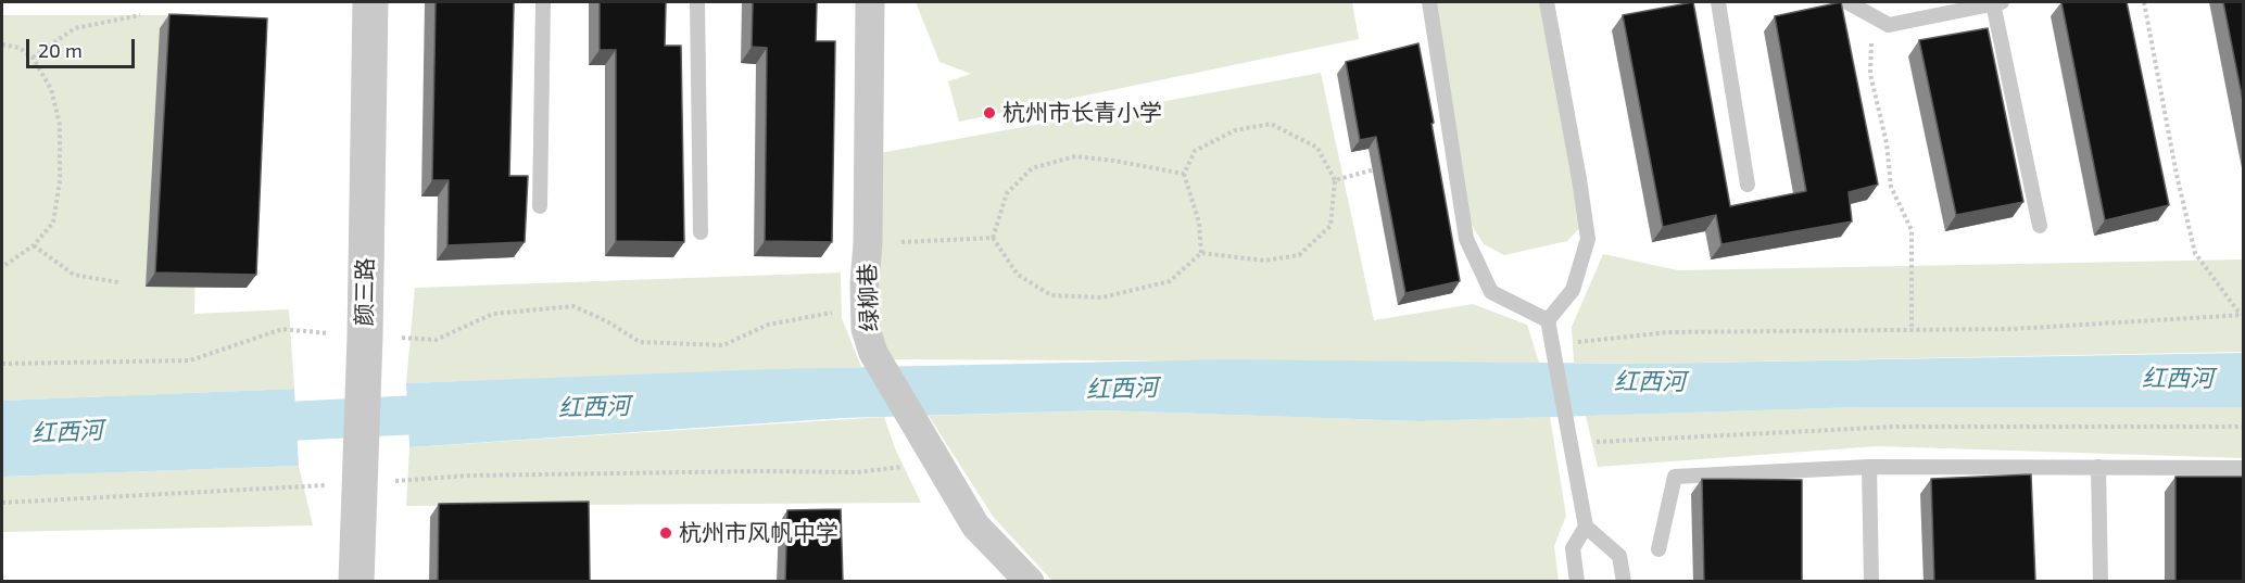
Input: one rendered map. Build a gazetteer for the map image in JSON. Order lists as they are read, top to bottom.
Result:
{
  "streets": {
    "street": ["颜三路", "绿柳巷"]
  },
  "water": ["红西河"],
  "places": ["杭州市长青小学", "杭州市风帆中学"],
  "scale_bar": "20 m"
}
